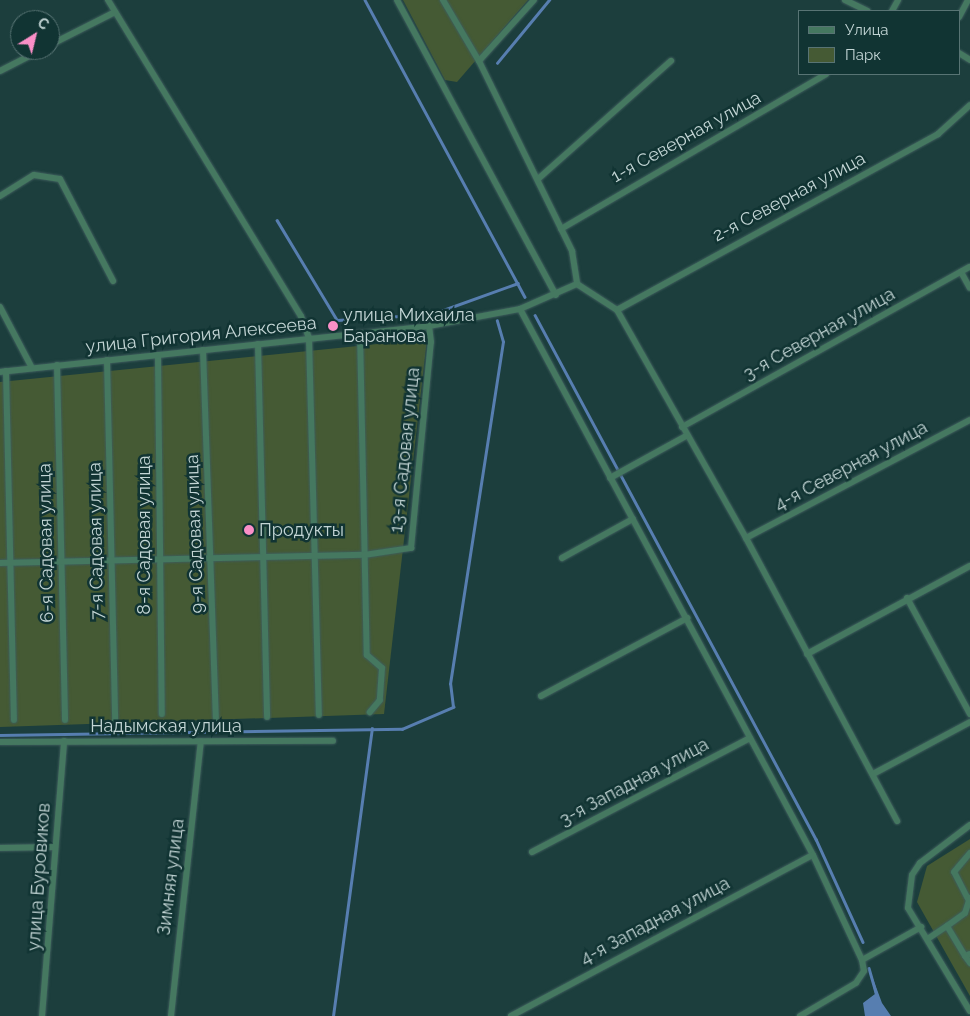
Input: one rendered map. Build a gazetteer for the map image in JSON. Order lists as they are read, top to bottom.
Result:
{
  "streets": {
    "street": [
      "1-я Северная улица",
      "2-я Северная улица",
      "3-я Северная улица",
      "улица Григория Алексеева",
      "13-я Садовая улица",
      "4-я Северная улица",
      "9-я Садовая улица",
      "8-я Садовая улица",
      "7-я Садовая улица",
      "6-я Садовая улица",
      "Надымская улица",
      "3-я Западная улица",
      "улица Буровиков",
      "Зимняя улица",
      "4-я Западная улица"
    ]
  },
  "crossings": [
    ["улица Григория Алексеева", "13-я Садовая улица"],
    ["улица Григория Алексеева", "9-я Садовая улица"],
    ["улица Григория Алексеева", "8-я Садовая улица"],
    ["улица Григория Алексеева", "7-я Садовая улица"],
    ["улица Григория Алексеева", "6-я Садовая улица"],
    ["Надымская улица", "улица Буровиков"],
    ["Надымская улица", "Зимняя улица"]
  ],
  "places": ["улица Михаила Баранова", "Продукты"],
  "legend": ["Улица", "Парк"],
  "north": "top right"
}
